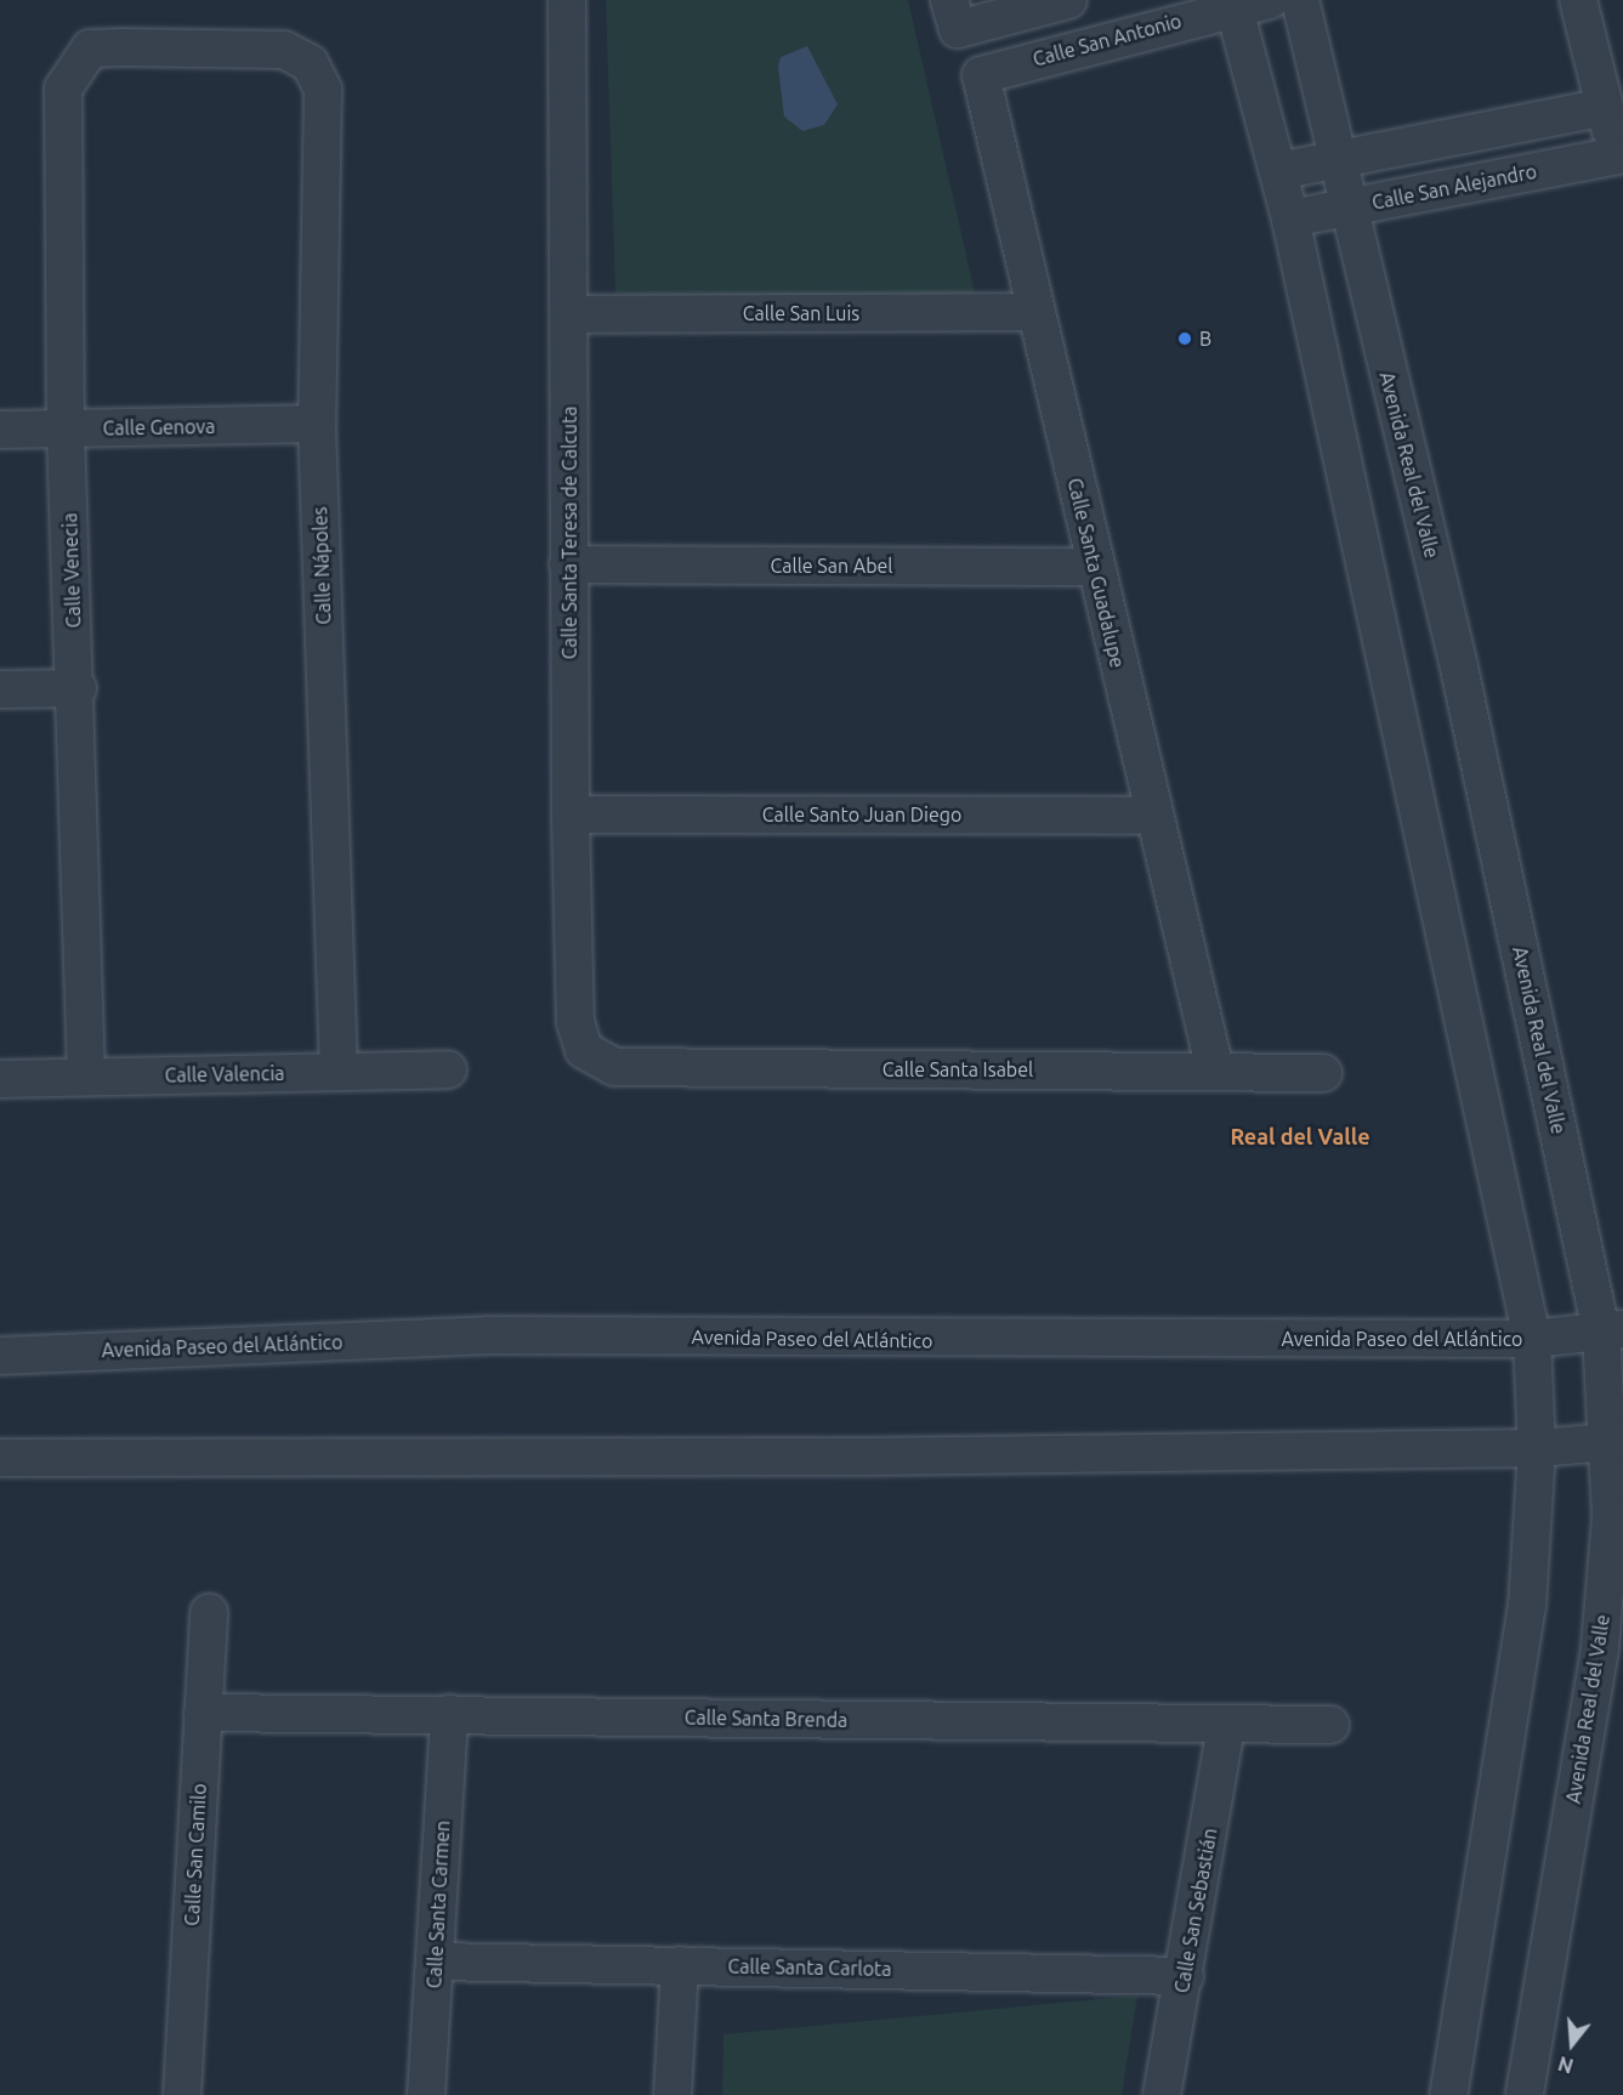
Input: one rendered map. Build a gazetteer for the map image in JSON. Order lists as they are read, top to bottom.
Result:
{
  "streets": {
    "street": [
      "Calle San Antonio",
      "Calle San Alejandro",
      "Calle San Luis",
      "Calle Genova",
      "Avenida Real del Valle",
      "Calle Santa Teresa de Calcuta",
      "Calle Nápoles",
      "Calle San Abel",
      "Calle Venecia",
      "Calle Santa Guadalupe",
      "Calle Santo Juan Diego",
      "Calle Santa Isabel",
      "Calle Valencia",
      "Avenida Paseo del Atlántico",
      "Calle Santa Brenda",
      "Calle San Camilo",
      "Calle Santa Carmen",
      "Calle San Sebastián",
      "Calle Santa Carlota"
    ]
  },
  "crossings": [
    ["Calle San Antonio", "Calle Santa Guadalupe"],
    ["Calle San Alejandro", "Avenida Real del Valle"],
    ["Calle San Luis", "Calle Santa Teresa de Calcuta"],
    ["Calle San Luis", "Calle Santa Guadalupe"],
    ["Calle Genova", "Calle Nápoles"],
    ["Calle Genova", "Calle Venecia"],
    ["Avenida Real del Valle", "Avenida Paseo del Atlántico"],
    ["Calle Santa Teresa de Calcuta", "Calle San Abel"],
    ["Calle Santa Teresa de Calcuta", "Calle Santo Juan Diego"],
    ["Calle Santa Teresa de Calcuta", "Calle Santa Isabel"],
    ["Calle Nápoles", "Calle Venecia"],
    ["Calle Nápoles", "Calle Valencia"],
    ["Calle San Abel", "Calle Santa Guadalupe"],
    ["Calle Venecia", "Calle Valencia"],
    ["Calle Santa Guadalupe", "Calle Santo Juan Diego"],
    ["Calle Santa Guadalupe", "Calle Santa Isabel"],
    ["Calle Santa Brenda", "Calle San Camilo"],
    ["Calle Santa Brenda", "Calle Santa Carmen"],
    ["Calle Santa Brenda", "Calle San Sebastián"],
    ["Calle Santa Carmen", "Calle Santa Carlota"],
    ["Calle San Sebastián", "Calle Santa Carlota"]
  ],
  "districts": ["Real del Valle"],
  "places": ["B"],
  "north": "bottom"
}
